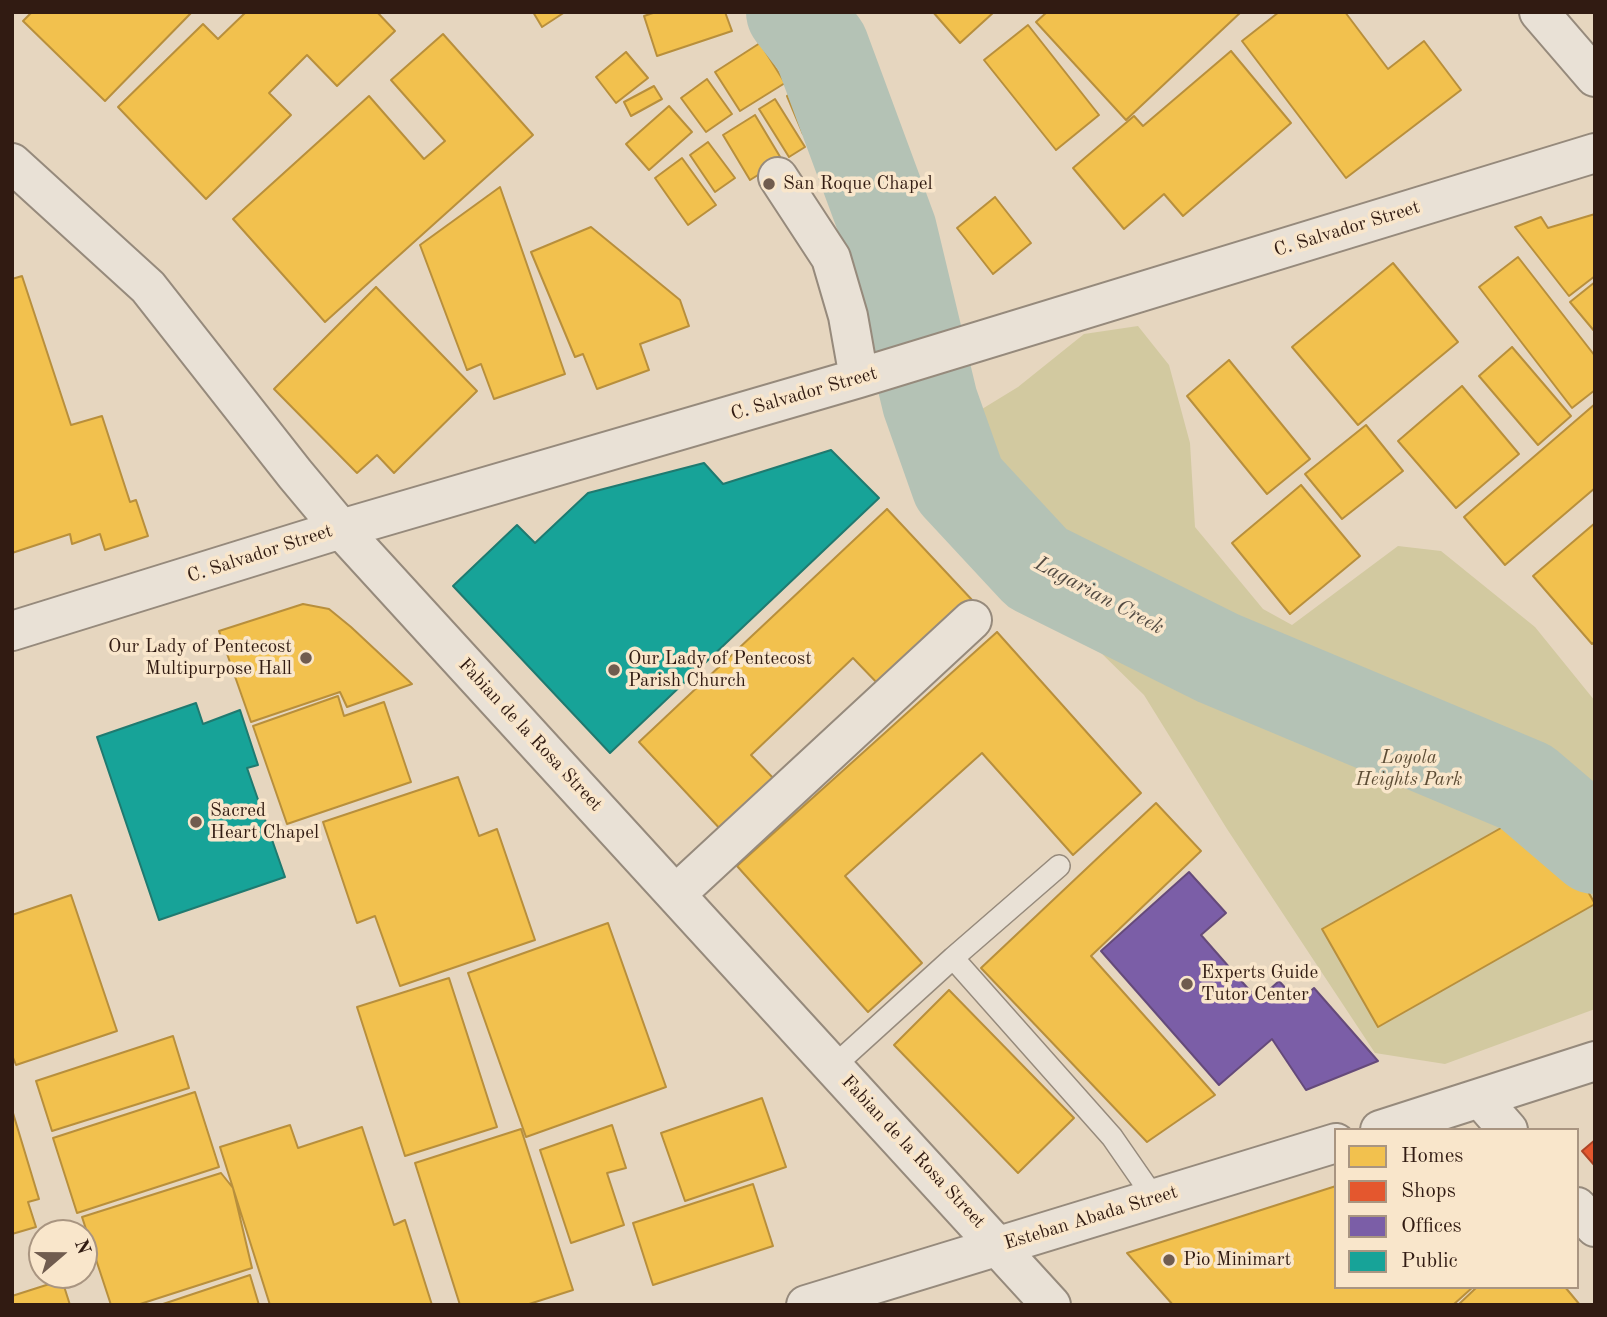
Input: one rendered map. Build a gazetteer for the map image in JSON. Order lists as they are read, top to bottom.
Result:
{
  "streets": {
    "street": ["C. Salvador Street", "Fabian de la Rosa Street", "Esteban Abada Street"]
  },
  "crossings": [
    ["C. Salvador Street", "Fabian de la Rosa Street"],
    ["Fabian de la Rosa Street", "Esteban Abada Street"]
  ],
  "water": ["Lagarian Creek"],
  "parks": ["Loyola Heights Park"],
  "places": [
    "San Roque Chapel",
    "Our Lady of Pentecost Multipurpose Hall",
    "Our Lady of Pentecost Parish Church",
    "Sacred Heart Chapel",
    "Experts Guide Tutor Center",
    "Pio Minimart"
  ],
  "legend": [
    "Homes",
    "Shops",
    "Offices",
    "Public"
  ],
  "north": "right"
}
